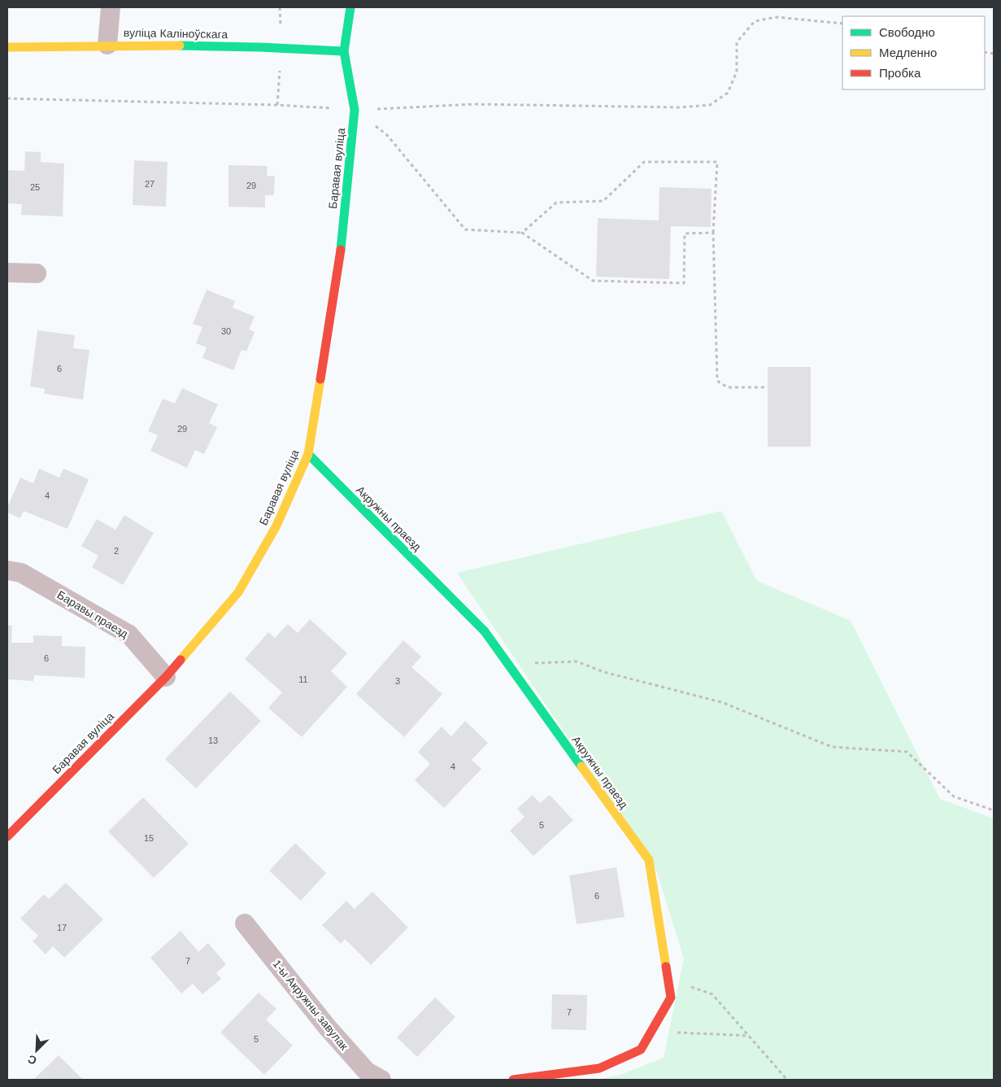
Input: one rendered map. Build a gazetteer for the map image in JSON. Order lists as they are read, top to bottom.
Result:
{
  "streets": {
    "street": [
      "вуліца Каліноўскага",
      "Баравая вуліца",
      "Акружны праезд",
      "Баравы праезд",
      "1-ы Акружны завулак"
    ]
  },
  "crossings": [
    ["вуліца Каліноўскага", "Баравая вуліца"],
    ["Баравая вуліца", "Акружны праезд"],
    ["Баравая вуліца", "Баравы праезд"]
  ],
  "house_numbers": [
    "27",
    "29",
    "25",
    "30",
    "6",
    "29",
    "4",
    "2",
    "6",
    "11",
    "3",
    "13",
    "4",
    "5",
    "15",
    "6",
    "17",
    "7",
    "7",
    "5"
  ],
  "legend": ["Свободно", "Медленно", "Пробка"],
  "north": "bottom left"
}
